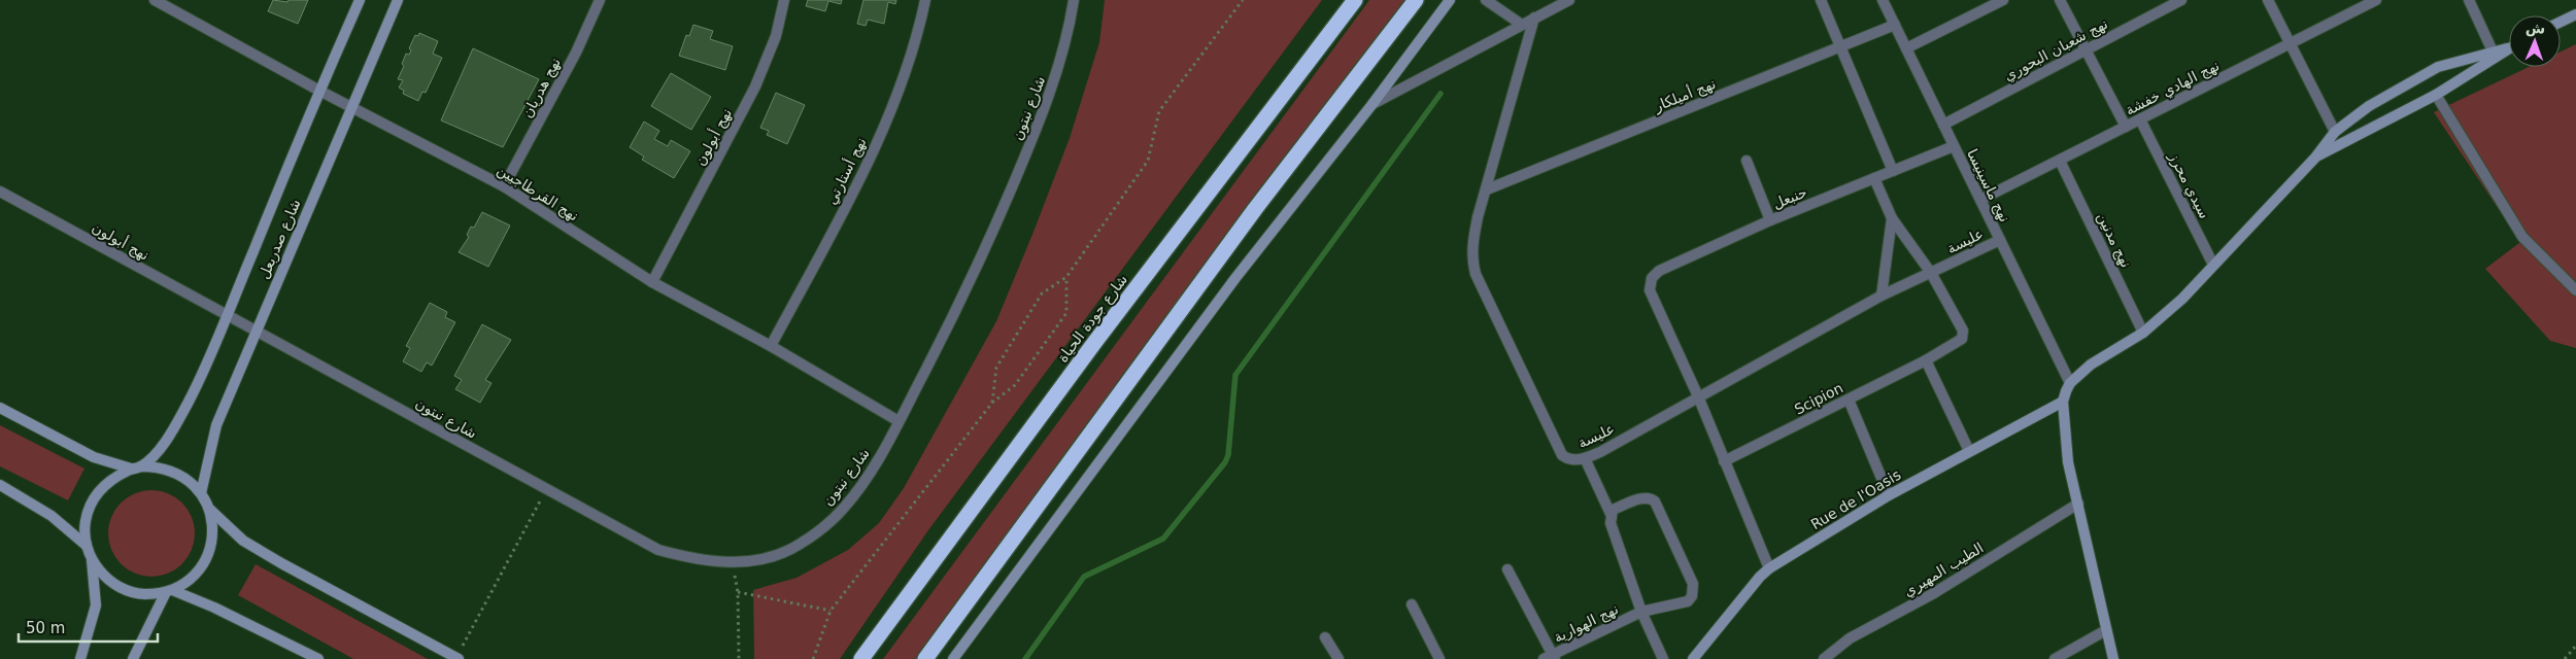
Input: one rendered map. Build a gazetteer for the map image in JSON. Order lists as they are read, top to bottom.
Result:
{
  "streets": {
    "highway": ["شارع جودة الحياة"],
    "street": [
      "نهج شعبان البحوري",
      "نهج هدريان",
      "نهج الهادي خفشة",
      "نهج أميلكار",
      "شارع نبتون",
      "نهج أبولون",
      "نهج أستارتي",
      "نهج ماسينيسا",
      "سيدي محرز",
      "نهج القرطاجيين",
      "حنبعل",
      "شارع صدربعل",
      "نهج مدنين",
      "عليسة",
      "Scipion",
      "Rue de l'Oasis",
      "الطيب المهيري",
      "نهج الهوارية"
    ]
  },
  "crossings": [
    ["نهج شعبان البحوري", "نهج ماسينيسا"],
    ["نهج هدريان", "نهج القرطاجيين"],
    ["نهج الهادي خفشة", "نهج ماسينيسا"],
    ["نهج الهادي خفشة", "سيدي محرز"],
    ["نهج الهادي خفشة", "نهج مدنين"],
    ["نهج أميلكار", "نهج ماسينيسا"],
    ["نهج أميلكار", "عليسة"],
    ["شارع نبتون", "نهج أبولون"],
    ["شارع نبتون", "نهج القرطاجيين"],
    ["شارع نبتون", "شارع صدربعل"],
    ["نهج أبولون", "نهج القرطاجيين"],
    ["نهج أبولون", "شارع صدربعل"],
    ["نهج أستارتي", "نهج القرطاجيين"],
    ["نهج ماسينيسا", "حنبعل"],
    ["نهج ماسينيسا", "عليسة"],
    ["نهج القرطاجيين", "شارع صدربعل"],
    ["حنبعل", "عليسة"],
    ["عليسة", "Scipion"]
  ],
  "scale_bar": "50 m",
  "north": "top"
}
